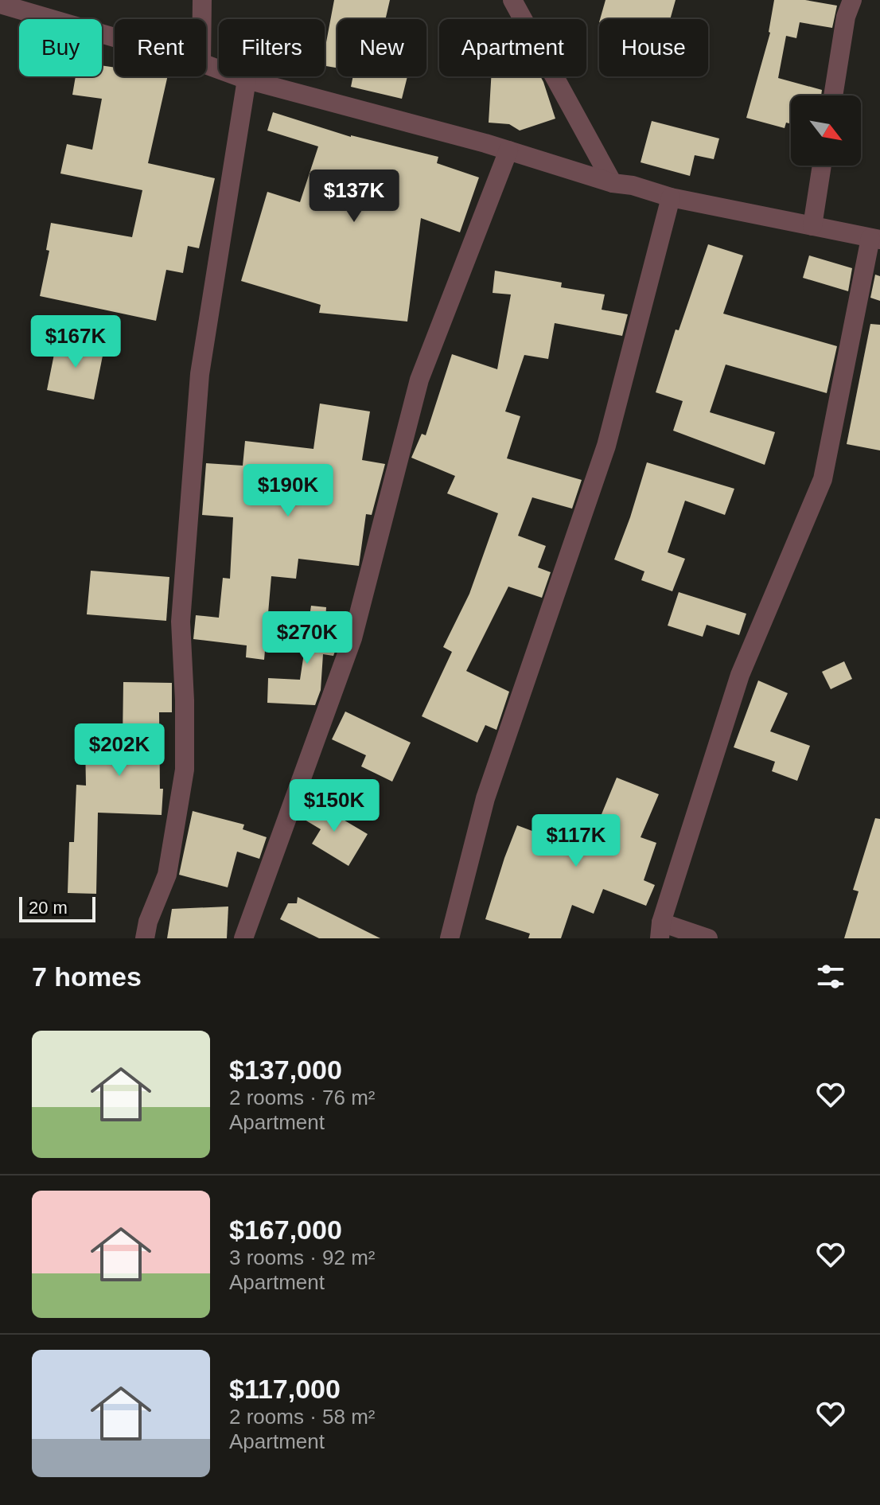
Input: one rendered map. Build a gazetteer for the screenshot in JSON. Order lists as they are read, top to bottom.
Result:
{
  "scale_bar": "20 m",
  "north": "bottom right",
  "page": {
    "chip": [
      "Buy",
      "Rent",
      "Filters",
      "New",
      "Apartment",
      "House"
    ],
    "price": [
      "$137K",
      "$167K",
      "$190K",
      "$270K",
      "$202K",
      "$150K",
      "$117K"
    ],
    "scale": "20 m",
    "heading": "7 homes",
    "list": [
      {
        "name": "$137,000",
        "note": "2 rooms · 76 m² · Apartment"
      },
      {
        "name": "$167,000",
        "note": "3 rooms · 92 m² · Apartment"
      },
      {
        "name": "$117,000",
        "note": "2 rooms · 58 m² · Apartment"
      }
    ]
  }
}
